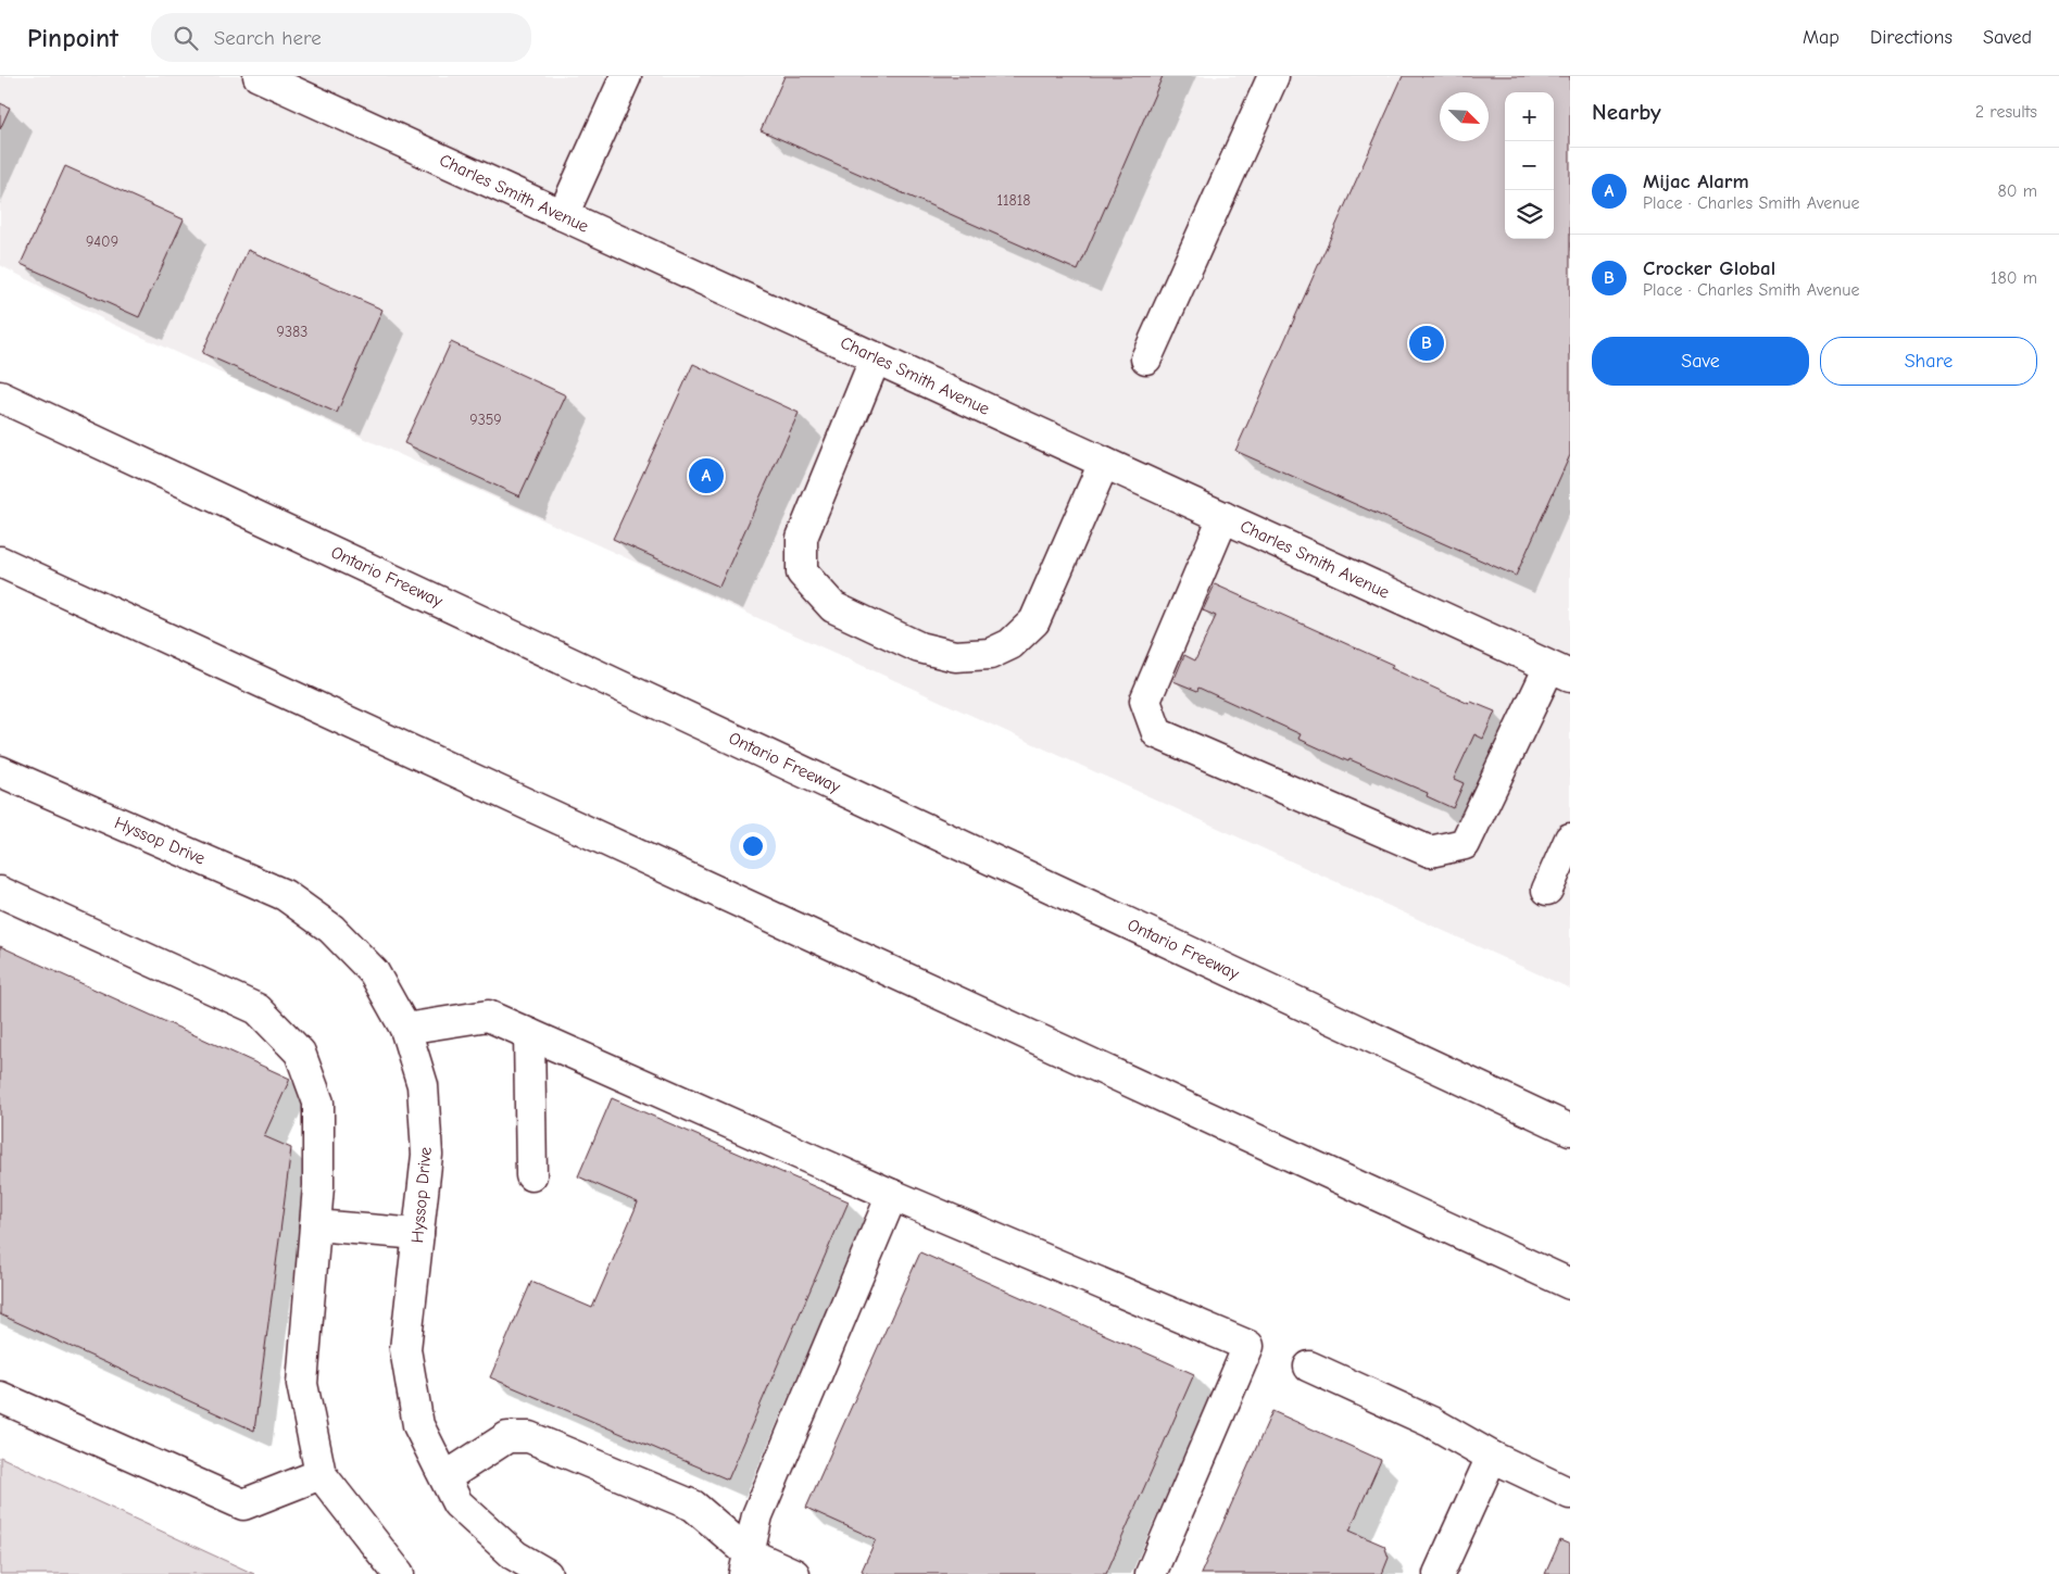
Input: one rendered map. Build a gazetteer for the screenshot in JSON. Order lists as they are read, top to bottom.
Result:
{
  "streets": {
    "main road": ["Charles Smith Avenue", "Ontario Freeway", "Hyssop Drive"]
  },
  "house_numbers": [
    "11818",
    "9409",
    "9383",
    "9359"
  ],
  "north": "bottom right",
  "page": {
    "header": "Pinpoint",
    "search": "Search here",
    "nav": ["Map", "Directions", "Saved"],
    "heading": ["Nearby", "2 results"],
    "map_buttons": ["+", "−"],
    "list": [
      {
        "mark": "A",
        "name": "Mijac Alarm",
        "note": "Place · Charles Smith Avenue",
        "value": "80 m"
      },
      {
        "mark": "B",
        "name": "Crocker Global",
        "note": "Place · Charles Smith Avenue",
        "value": "180 m"
      }
    ],
    "buttons": ["Save", "Share"],
    "pins": ["B", "A"]
  }
}
